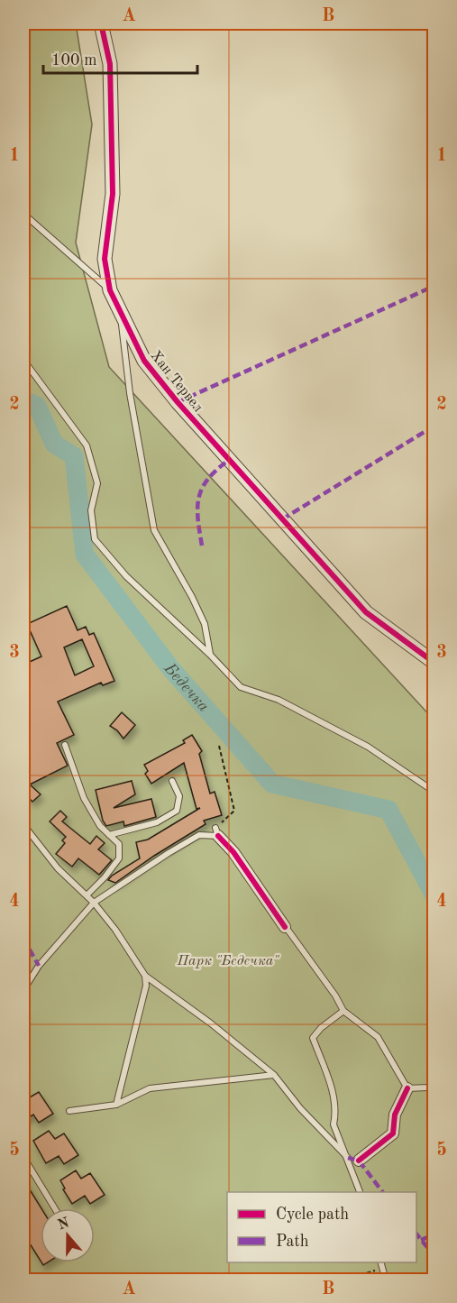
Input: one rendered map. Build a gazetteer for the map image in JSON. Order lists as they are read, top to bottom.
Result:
{
  "streets": {
    "street": ["Хан Тервел"]
  },
  "water": ["Бедечка"],
  "parks": ["Парк \"Бедечка\""],
  "legend": ["Cycle path", "Path"],
  "scale_bar": "100 m",
  "north": "top",
  "grid": {
    "columns": ["A", "B"],
    "rows": [
      "1",
      "2",
      "3",
      "4",
      "5"
    ]
  }
}
